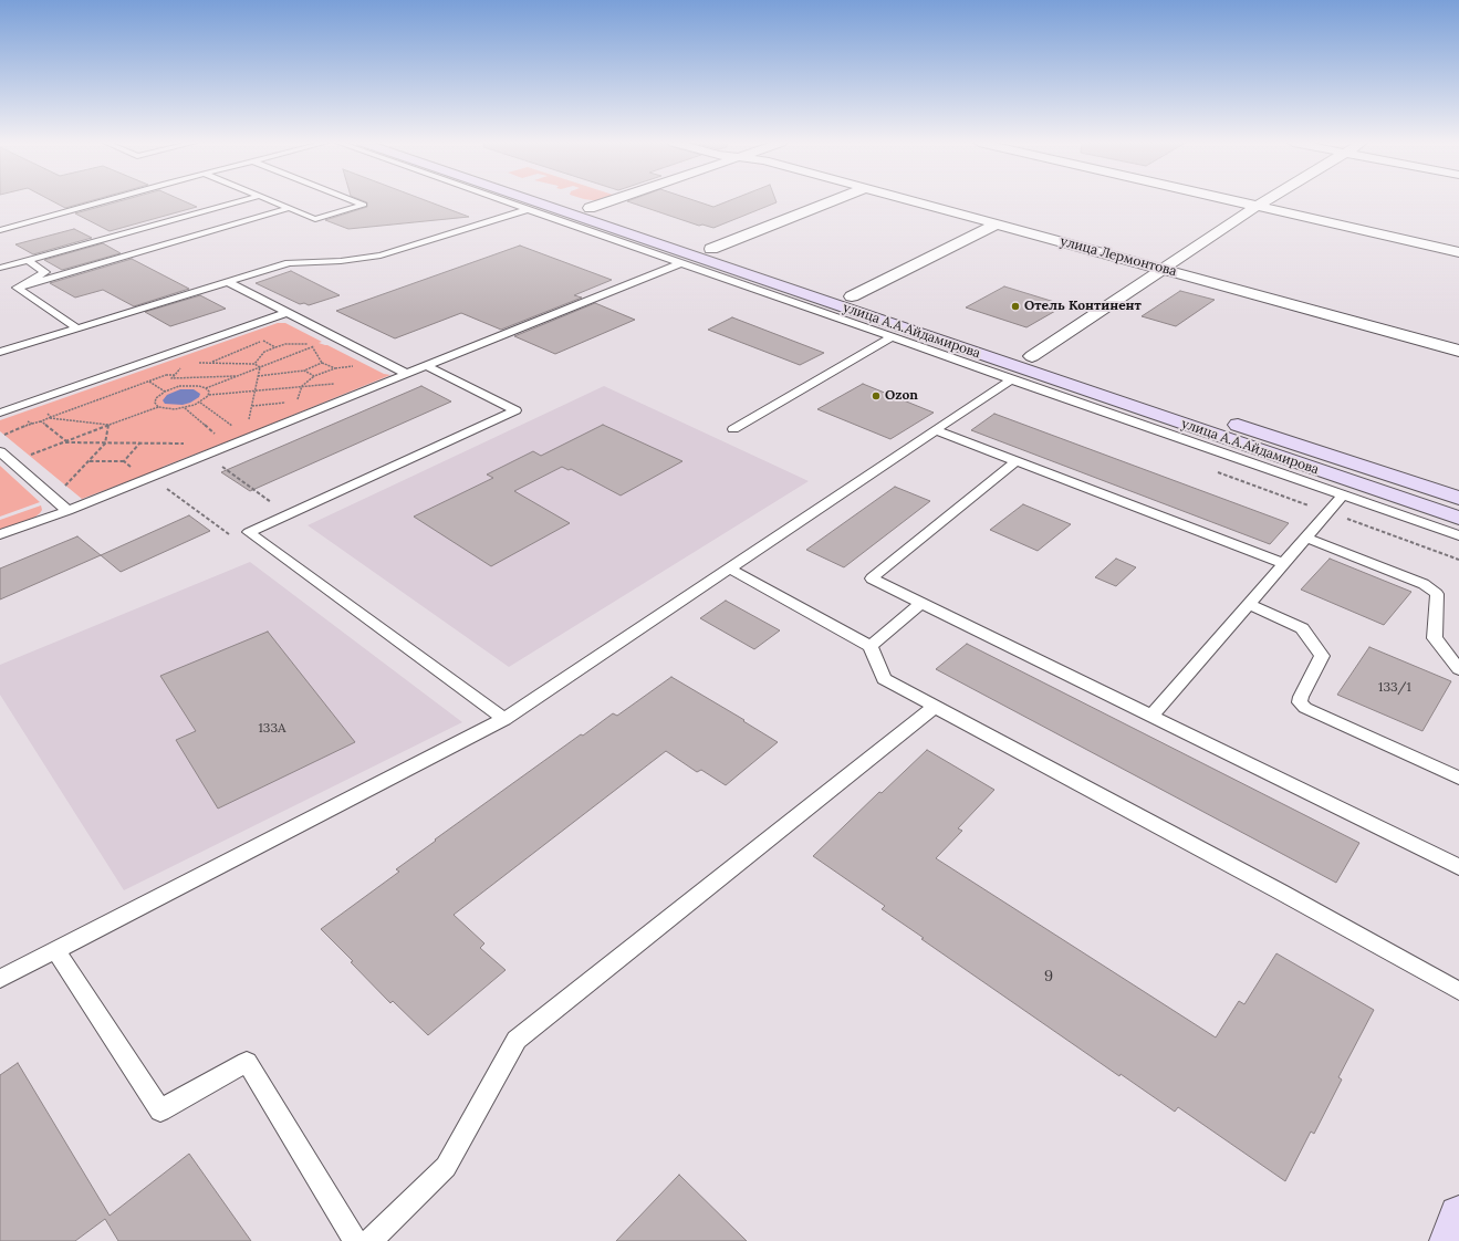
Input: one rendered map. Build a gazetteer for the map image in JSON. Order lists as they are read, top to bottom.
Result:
{
  "streets": {
    "main road": ["улица А.А.Айдамирова"],
    "street": ["улица Лермонтова"]
  },
  "places": ["Отель Континент", "Ozon"],
  "house_numbers": ["133/1", "133А", "9"]
}
